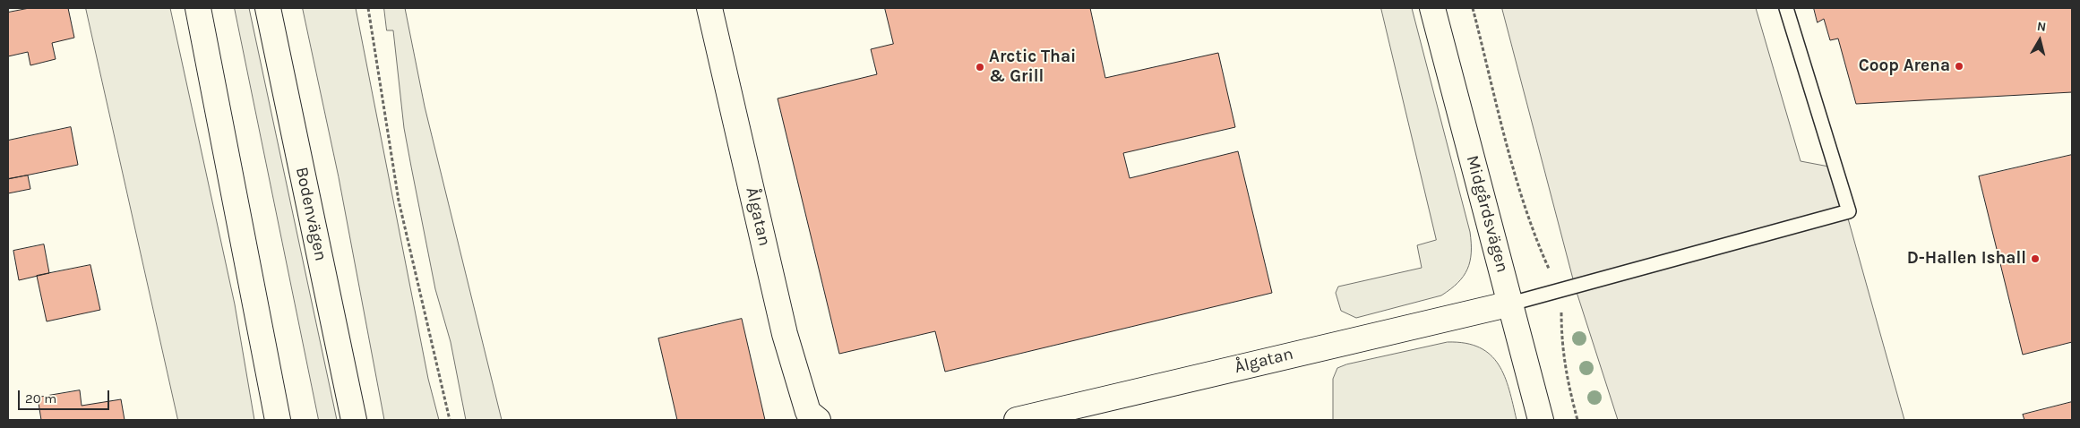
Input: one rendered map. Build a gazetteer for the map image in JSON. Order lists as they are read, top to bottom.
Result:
{
  "streets": {
    "street": ["Bodenvägen", "Midgårdsvägen", "Ålgatan"]
  },
  "crossings": [
    ["Midgårdsvägen", "Ålgatan"]
  ],
  "places": ["Coop Arena", "Arctic Thai & Grill", "D-Hallen Ishall"],
  "scale_bar": "20 m",
  "north": "top"
}
